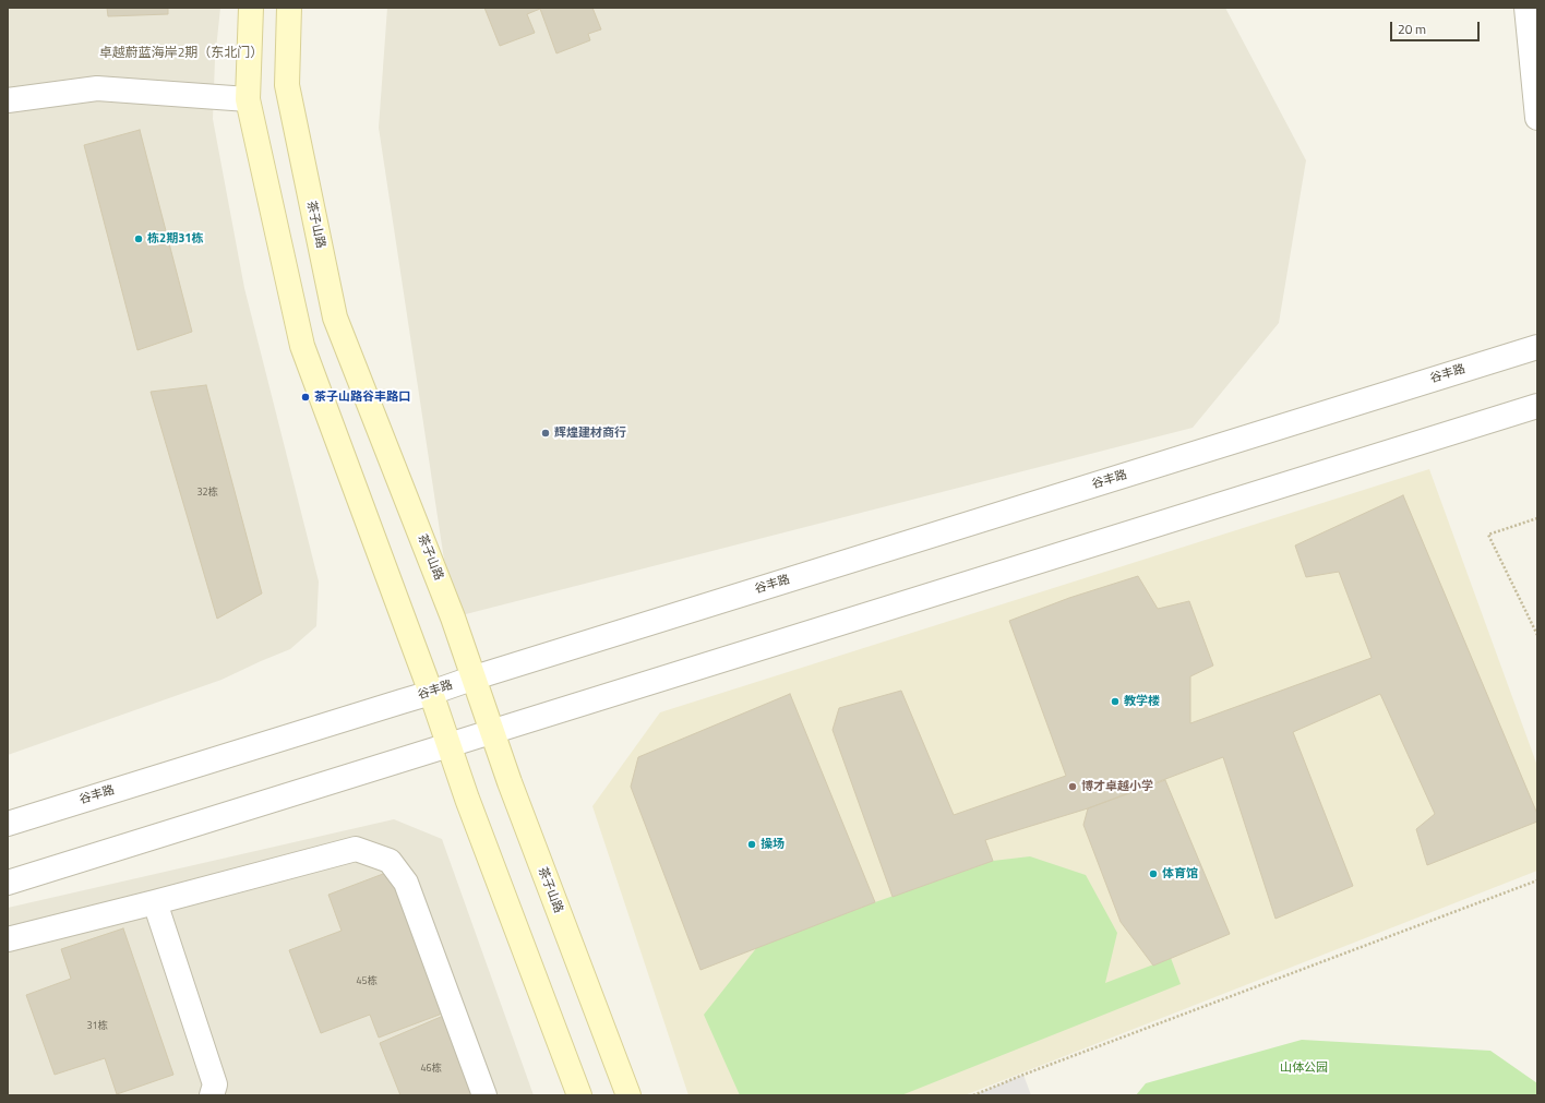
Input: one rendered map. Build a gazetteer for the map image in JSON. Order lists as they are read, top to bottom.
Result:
{
  "streets": {
    "main road": ["茶子山路"],
    "street": ["谷丰路"]
  },
  "crossings": [
    ["茶子山路", "谷丰路"]
  ],
  "districts": ["卓越蔚蓝海岸2期（东北门）"],
  "parks": ["山体公园"],
  "places": [
    "栋2期31栋",
    "茶子山路谷丰路口",
    "辉煌建材商行",
    "教学楼",
    "博才卓越小学",
    "操场",
    "体育馆"
  ],
  "house_numbers": [
    "32栋",
    "45栋",
    "31栋",
    "46栋"
  ],
  "scale_bar": "20 m"
}
